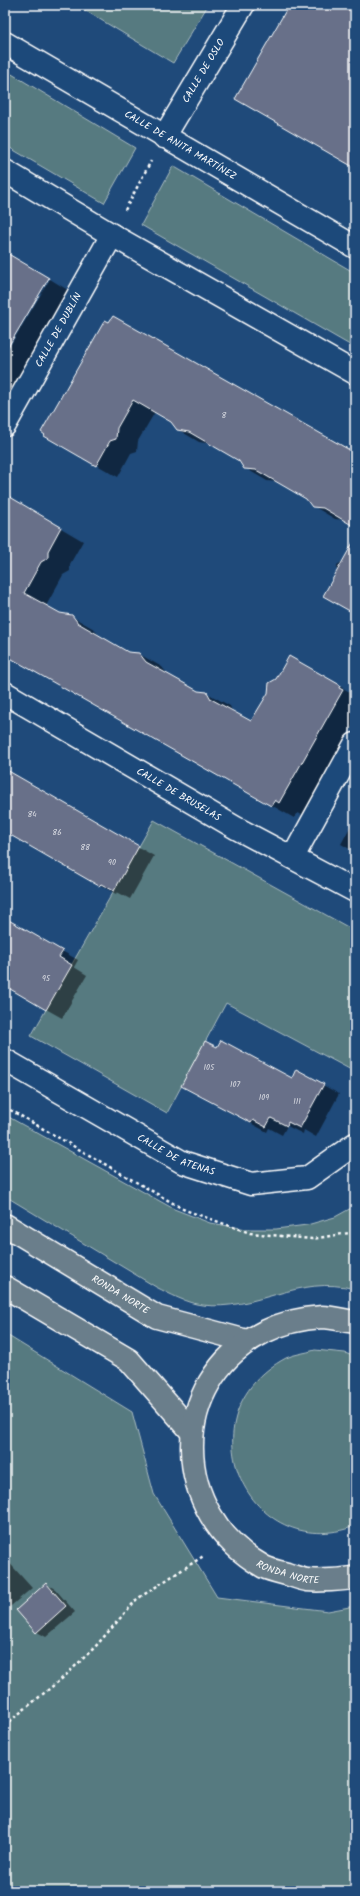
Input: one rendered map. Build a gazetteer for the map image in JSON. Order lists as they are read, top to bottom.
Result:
{
  "streets": {
    "main road": ["RONDA NORTE"],
    "street": [
      "CALLE DE OSLO",
      "CALLE DE ANITA MARTÍNEZ",
      "CALLE DE DUBLÍN",
      "CALLE DE BRUSELAS",
      "CALLE DE ATENAS"
    ]
  },
  "crossings": [
    ["CALLE DE OSLO", "CALLE DE ANITA MARTÍNEZ"]
  ],
  "house_numbers": [
    "8",
    "84",
    "86",
    "88",
    "90",
    "95",
    "105",
    "107",
    "109",
    "111"
  ]
}
